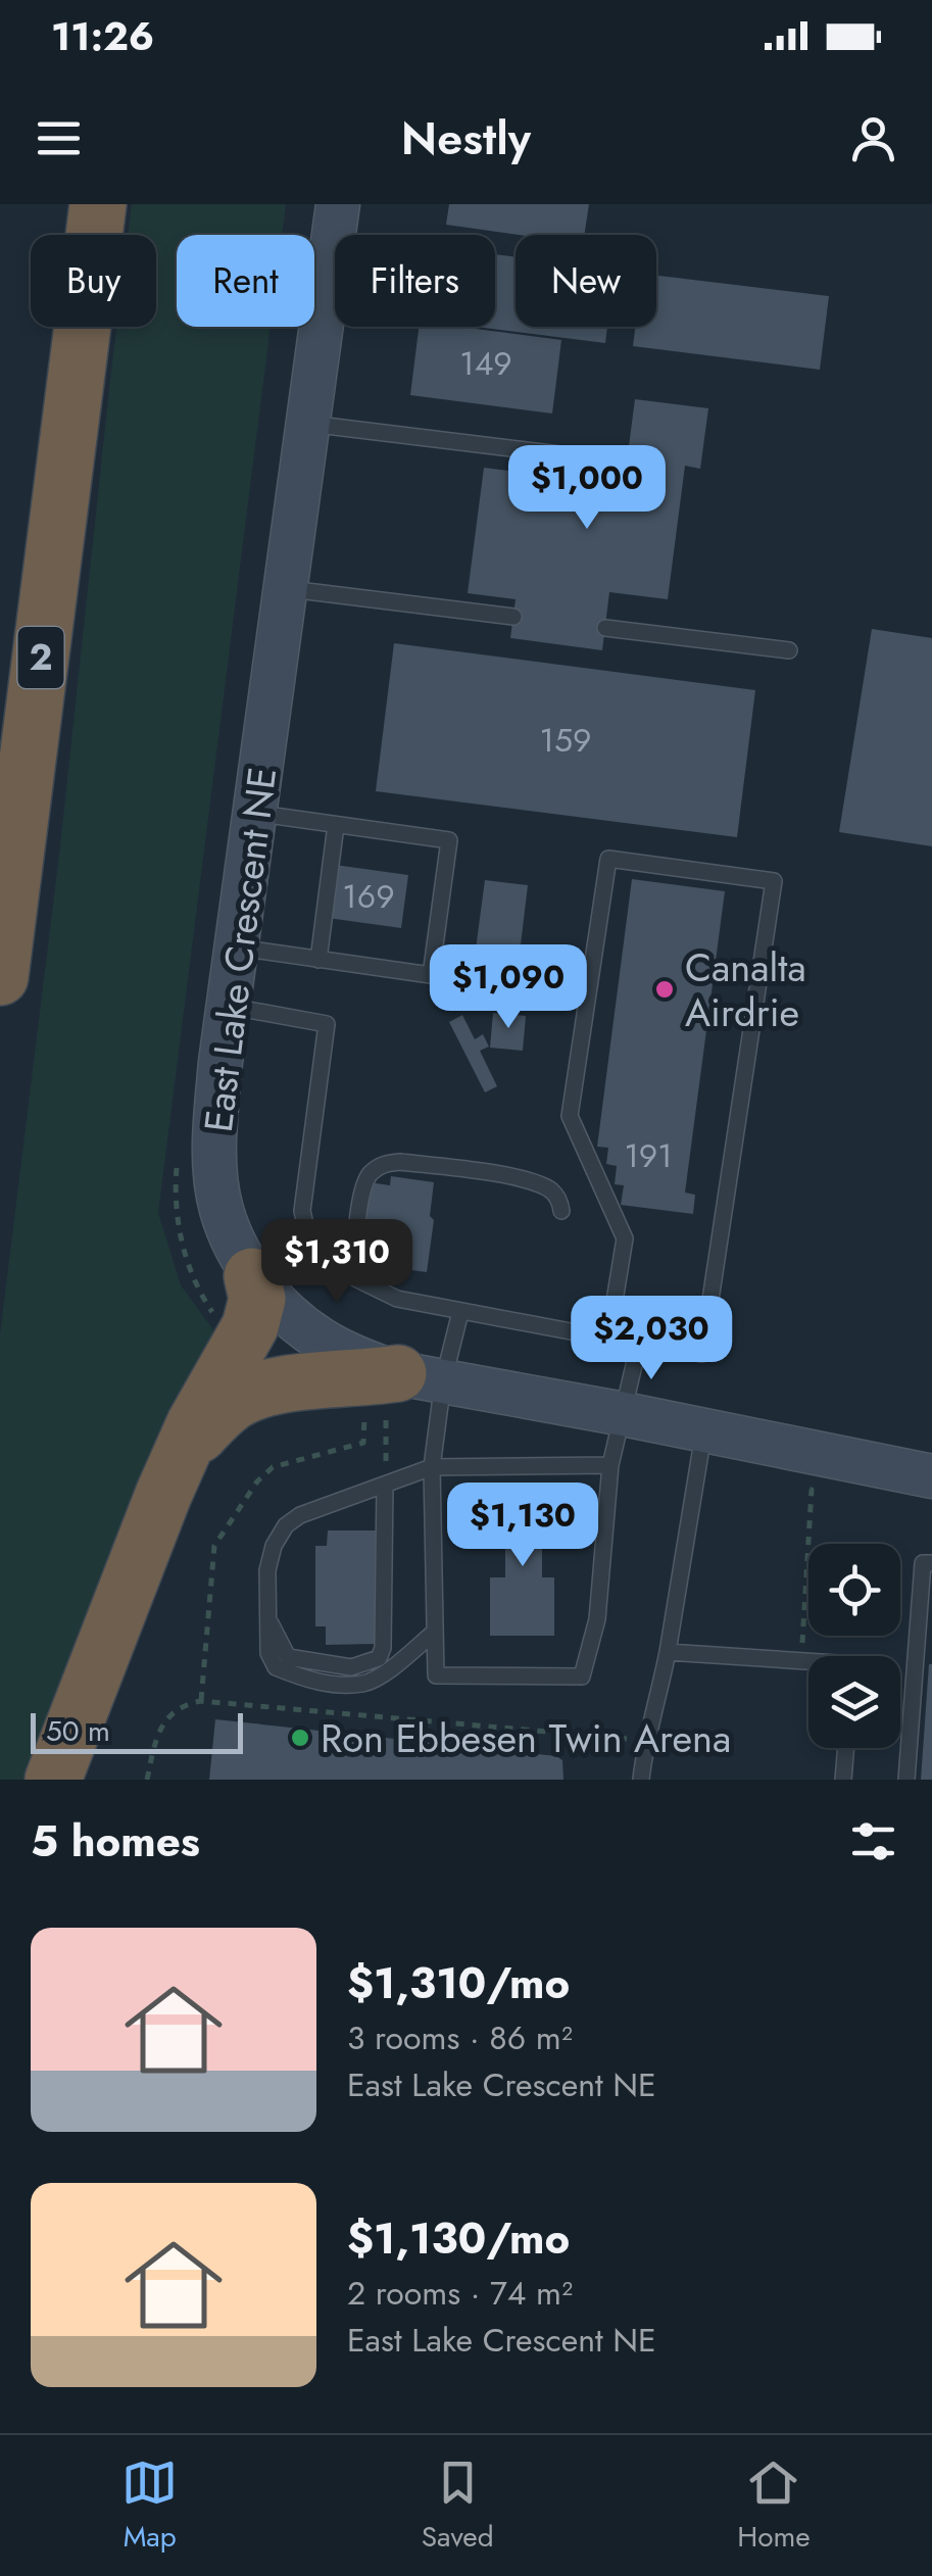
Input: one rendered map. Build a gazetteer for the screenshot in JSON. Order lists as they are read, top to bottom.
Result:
{
  "streets": {
    "highway": ["2"],
    "street": ["East Lake Crescent NE"]
  },
  "places": ["Canalta Airdrie", "Ron Ebbesen Twin Arena"],
  "house_numbers": [
    "149",
    "159",
    "169",
    "191"
  ],
  "scale_bar": "50 m",
  "page": {
    "status": "11:26",
    "header": "Nestly",
    "chip": [
      "Buy",
      "Rent",
      "Filters",
      "New"
    ],
    "price": [
      "$1,000",
      "$1,090",
      "$1,310",
      "$2,030",
      "$1,130"
    ],
    "scale": "50 m",
    "heading": "5 homes",
    "list": [
      {
        "name": "$1,310/mo",
        "note": "3 rooms · 86 m² · East Lake Crescent NE"
      },
      {
        "name": "$1,130/mo",
        "note": "2 rooms · 74 m² · East Lake Crescent NE"
      }
    ],
    "tabs": ["Map", "Saved", "Home"]
  }
}
